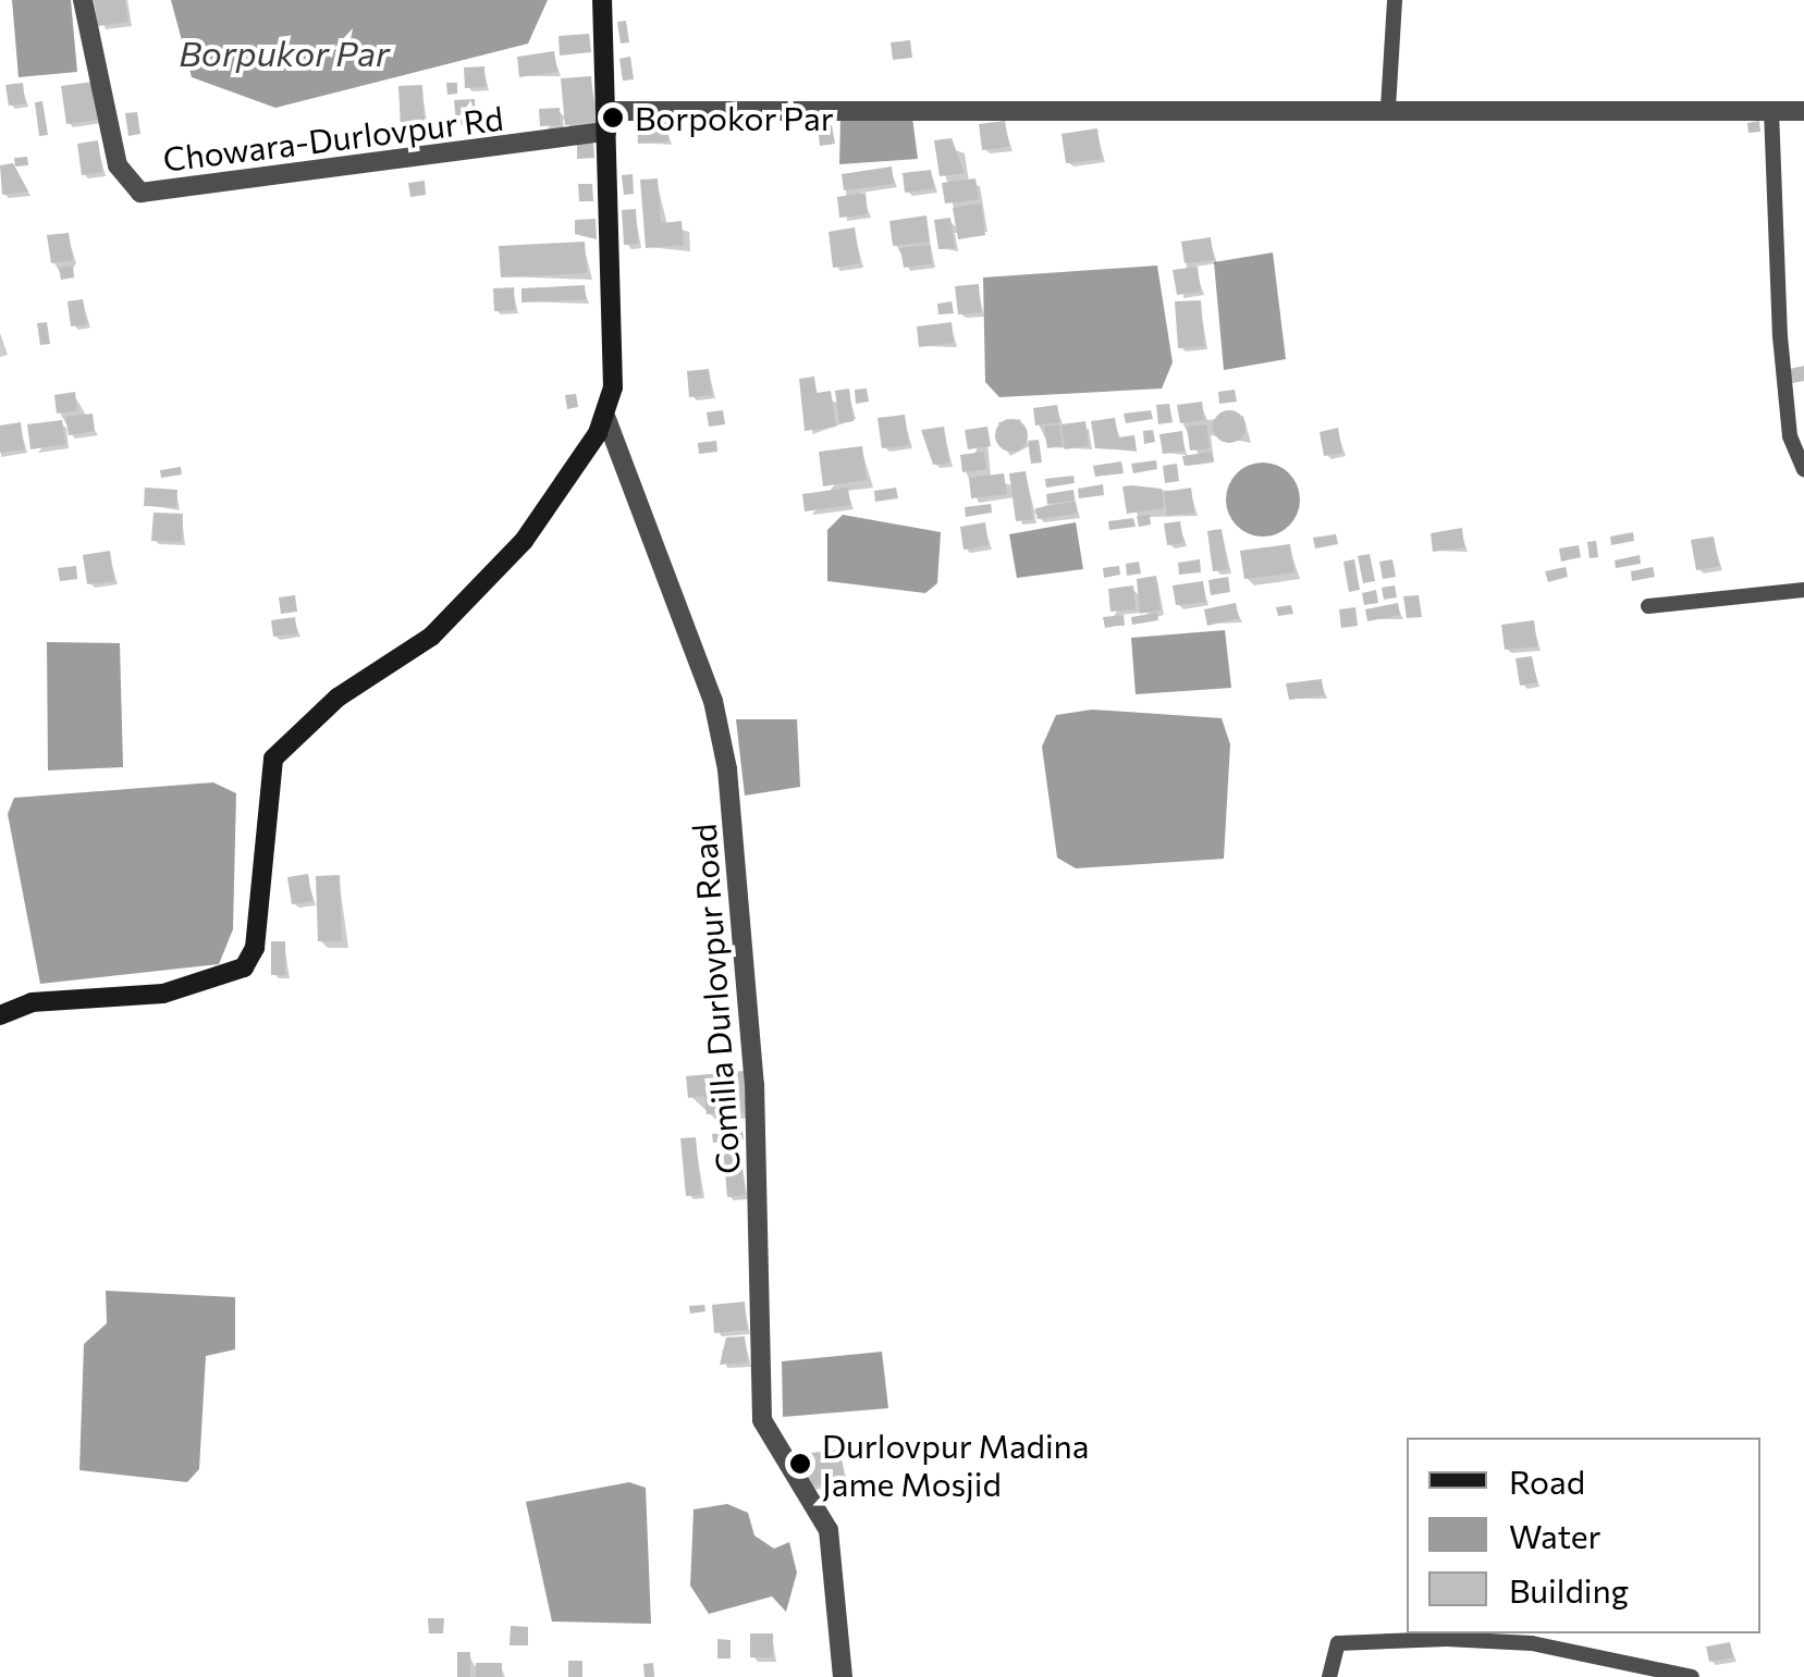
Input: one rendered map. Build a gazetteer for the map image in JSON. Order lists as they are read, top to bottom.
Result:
{
  "streets": {
    "street": ["Chowara-Durlovpur Rd", "Comilla Durlovpur Road"]
  },
  "water": ["Borpukor Par"],
  "places": ["Borpokor Par", "Durlovpur Madina Jame Mosjid"],
  "legend": ["Road", "Water", "Building"]
}
